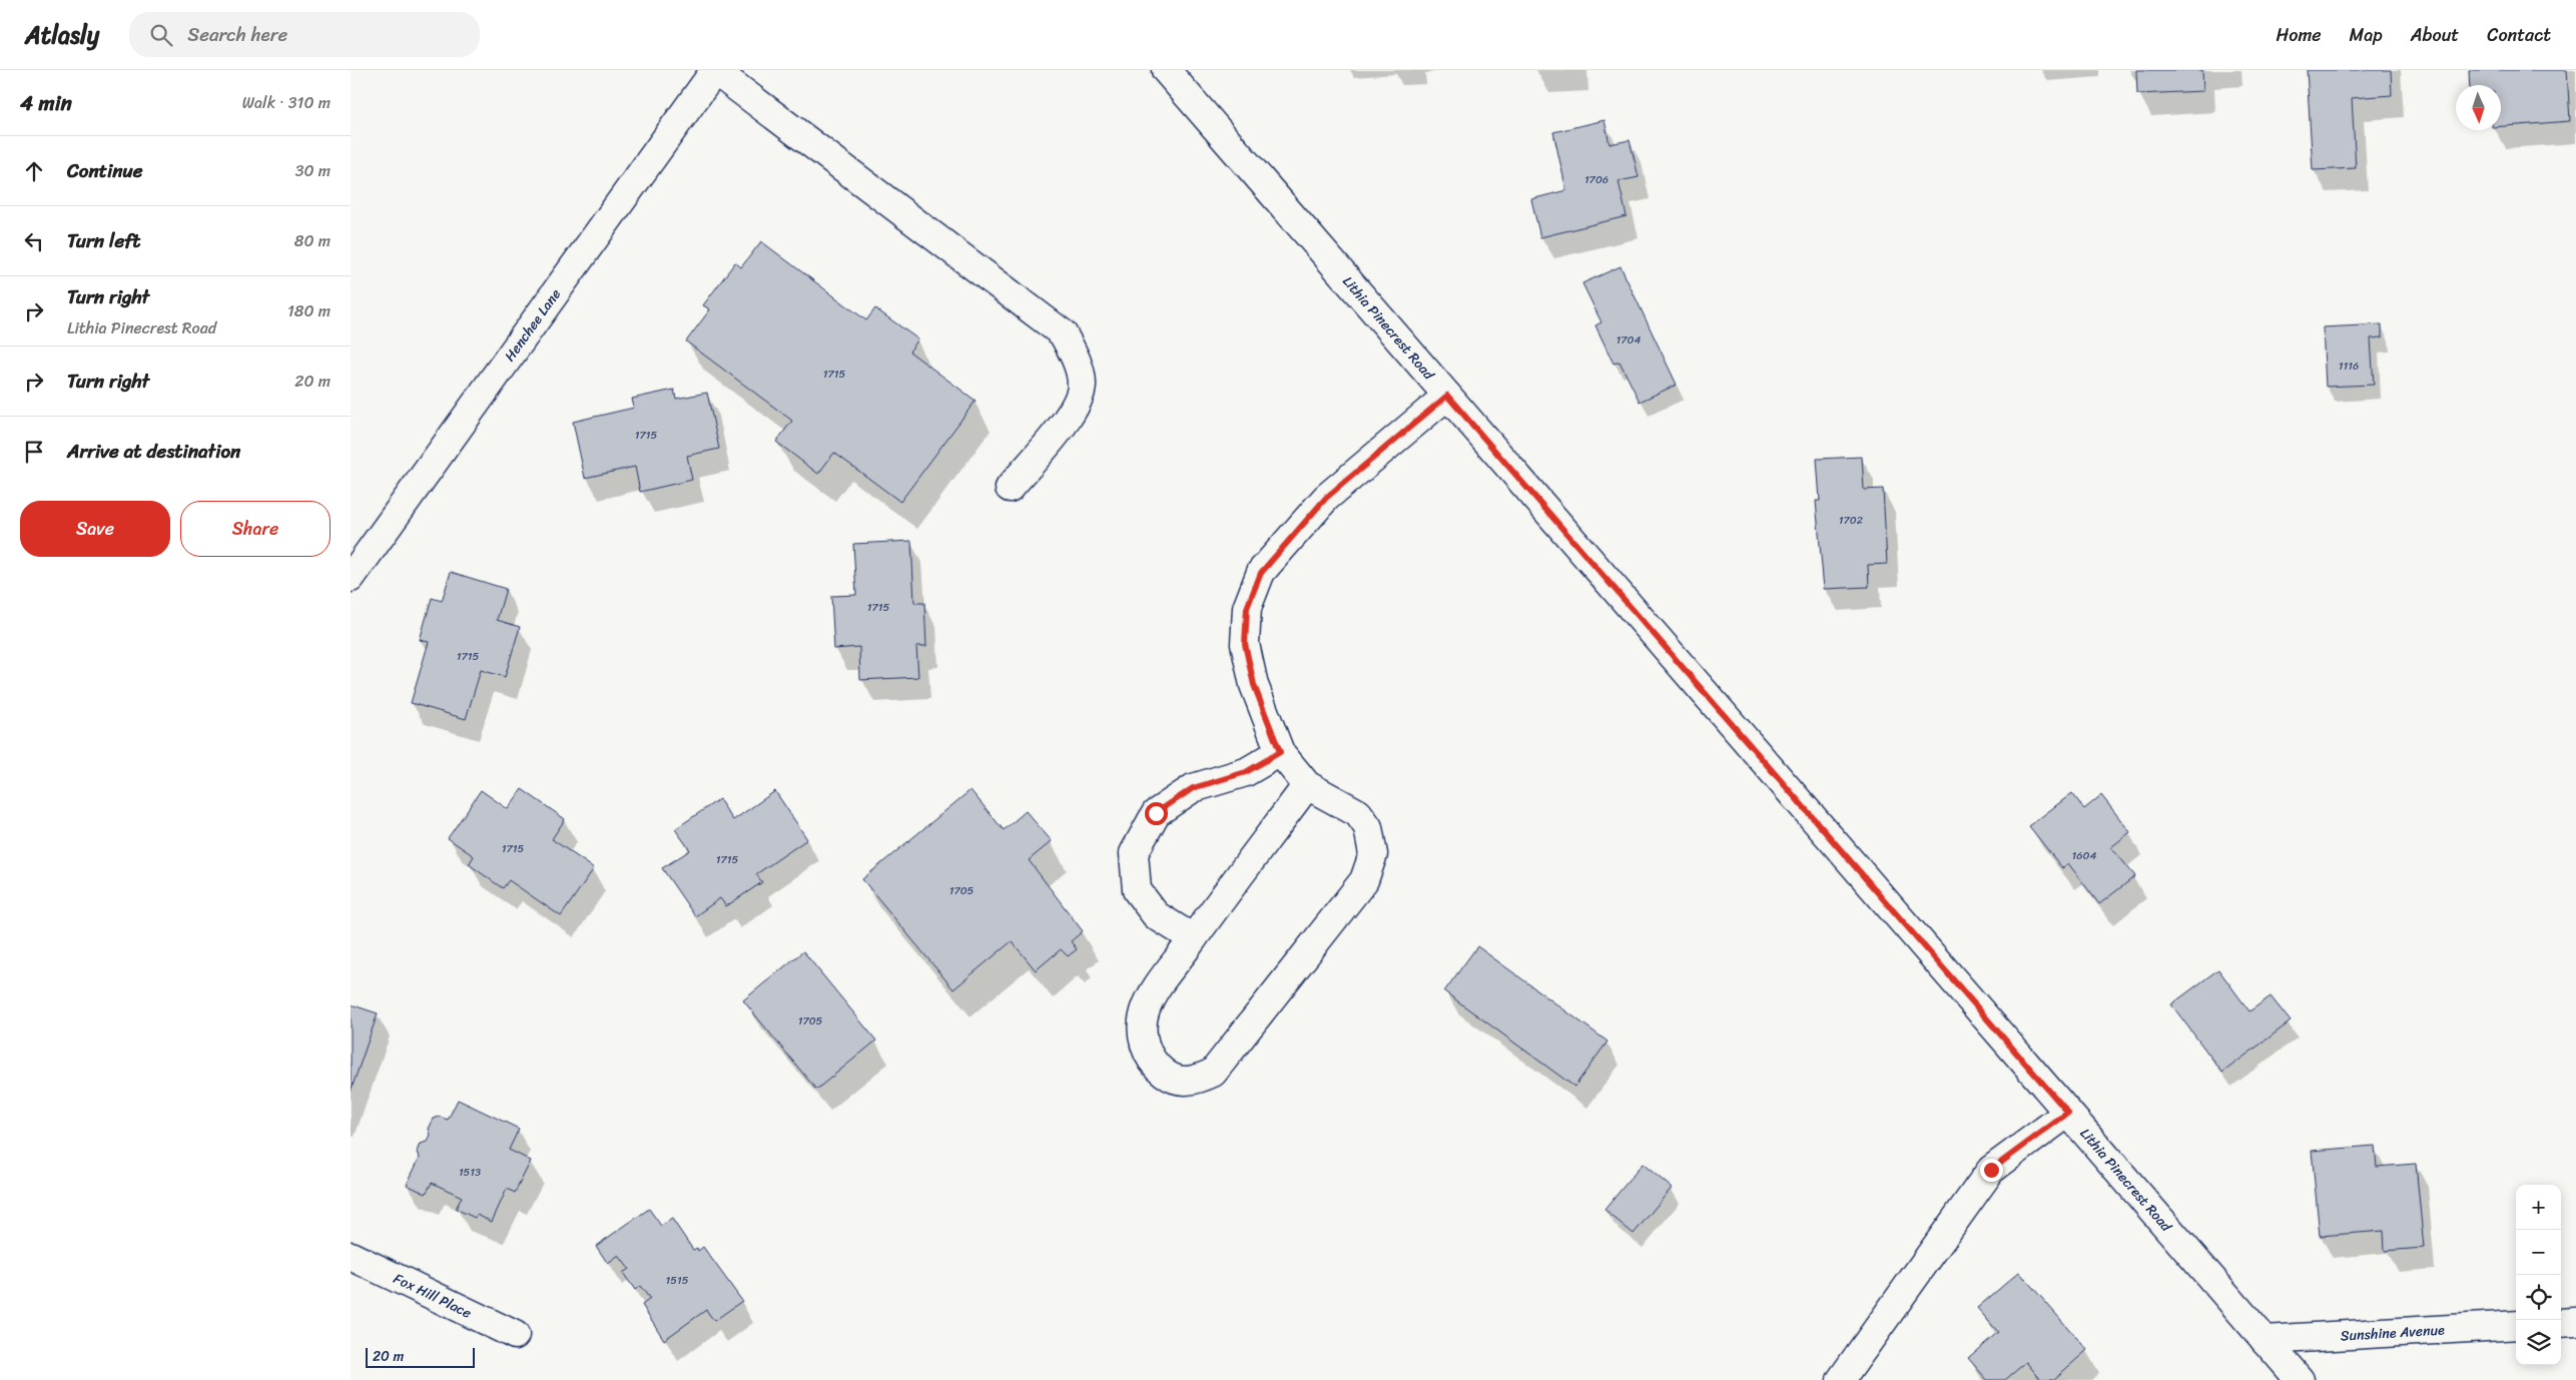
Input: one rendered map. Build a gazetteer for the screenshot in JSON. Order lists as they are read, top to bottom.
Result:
{
  "streets": {
    "main road": [
      "Henchee Lane",
      "Lithia Pinecrest Road",
      "Fox Hill Place",
      "Sunshine Avenue"
    ]
  },
  "crossings": [
    ["Lithia Pinecrest Road", "Sunshine Avenue"]
  ],
  "house_numbers": [
    "1706",
    "1704",
    "1116",
    "1715",
    "1715",
    "1702",
    "1715",
    "1715",
    "1715",
    "1604",
    "1715",
    "1705",
    "1705",
    "1513",
    "1515"
  ],
  "scale_bar": "20 m",
  "north": "bottom",
  "page": {
    "header": "Atlasly",
    "search": "Search here",
    "nav": [
      "Home",
      "Map",
      "About",
      "Contact"
    ],
    "heading": ["4 min", "Walk · 310 m"],
    "list": [
      ["Continue", "30 m"],
      ["Turn left", "80 m"],
      ["Turn right", "Lithia Pinecrest Road", "180 m"],
      ["Turn right", "20 m"],
      "Arrive at destination"
    ],
    "buttons": ["Save", "Share"],
    "map_buttons": ["+", "−"],
    "scale": "20 m"
  }
}
